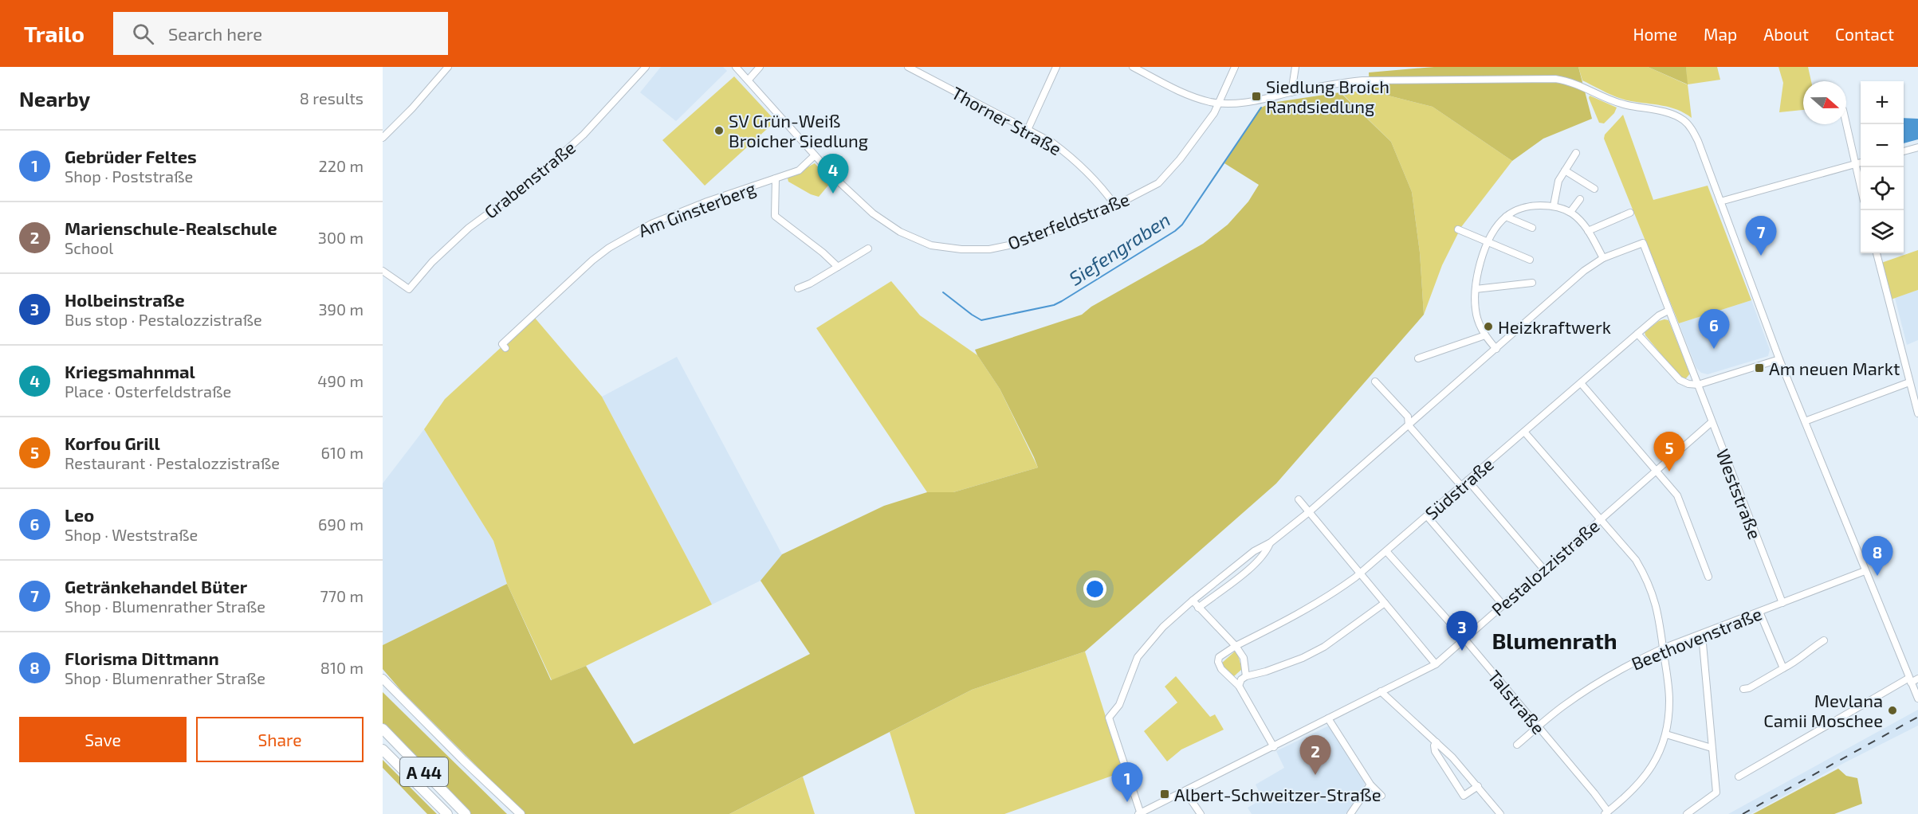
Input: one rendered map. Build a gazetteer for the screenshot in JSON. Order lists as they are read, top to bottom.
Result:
{
  "streets": {
    "highway": ["A 44"],
    "street": [
      "Thorner Straße",
      "Grabenstraße",
      "Am Ginsterberg",
      "Osterfeldstraße",
      "Südstraße",
      "Weststraße",
      "Pestalozzistraße",
      "Beethovenstraße",
      "Talstraße"
    ]
  },
  "crossings": [
    ["Thorner Straße", "Osterfeldstraße"],
    ["Am Ginsterberg", "Osterfeldstraße"],
    ["Südstraße", "Weststraße"],
    ["Südstraße", "Talstraße"],
    ["Weststraße", "Pestalozzistraße"],
    ["Weststraße", "Beethovenstraße"],
    ["Pestalozzistraße", "Talstraße"],
    ["Beethovenstraße", "Talstraße"]
  ],
  "districts": ["Blumenrath"],
  "water": ["Siefengraben"],
  "places": {
    "transit": ["Siedlung Broich Randsiedlung", "Am neuen Markt", "Albert-Schweitzer-Straße"],
    "other": ["SV Grün-Weiß Broicher Siedlung", "Heizkraftwerk", "Mevlana Camii Moschee"]
  },
  "north": "right",
  "page": {
    "header": "Trailo",
    "search": "Search here",
    "nav": [
      "Home",
      "Map",
      "About",
      "Contact"
    ],
    "heading": ["Nearby", "8 results"],
    "map_buttons": ["+", "−"],
    "list": [
      {
        "mark": "1",
        "name": "Gebrüder Feltes",
        "note": "Shop · Poststraße",
        "value": "220 m"
      },
      {
        "mark": "2",
        "name": "Marienschule-Realschule",
        "note": "School",
        "value": "300 m"
      },
      {
        "mark": "3",
        "name": "Holbeinstraße",
        "note": "Bus stop · Pestalozzistraße",
        "value": "390 m"
      },
      {
        "mark": "4",
        "name": "Kriegsmahnmal",
        "note": "Place · Osterfeldstraße",
        "value": "490 m"
      },
      {
        "mark": "5",
        "name": "Korfou Grill",
        "note": "Restaurant · Pestalozzistraße",
        "value": "610 m"
      },
      {
        "mark": "6",
        "name": "Leo",
        "note": "Shop · Weststraße",
        "value": "690 m"
      },
      {
        "mark": "7",
        "name": "Getränkehandel Büter",
        "note": "Shop · Blumenrather Straße",
        "value": "770 m"
      },
      {
        "mark": "8",
        "name": "Florisma Dittmann",
        "note": "Shop · Blumenrather Straße",
        "value": "810 m"
      }
    ],
    "pins": [
      "4",
      "7",
      "6",
      "5",
      "8",
      "3",
      "2",
      "1"
    ],
    "buttons": ["Save", "Share"]
  }
}
